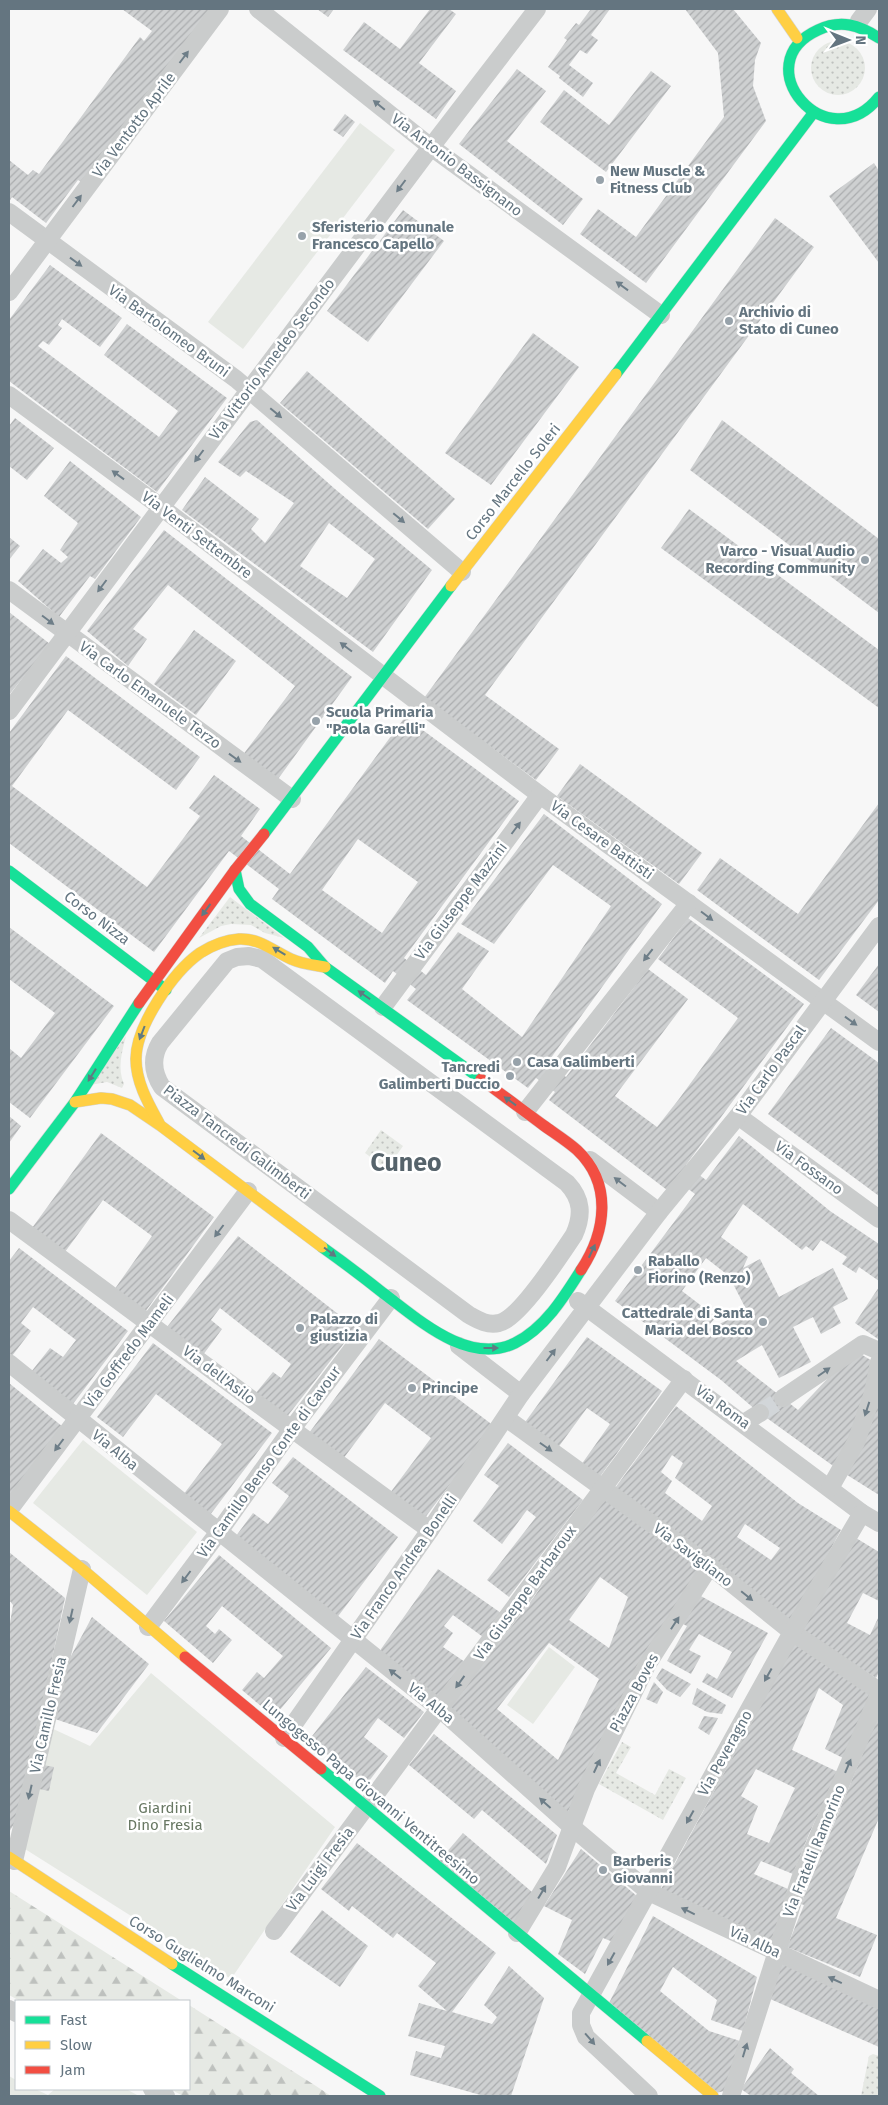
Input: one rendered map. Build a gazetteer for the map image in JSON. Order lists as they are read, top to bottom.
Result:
{
  "streets": {
    "street": [
      "Via Ventotto Aprile",
      "Via Antonio Bassignano",
      "Via Bartolomeo Bruni",
      "Via Vittorio Amedeo Secondo",
      "Corso Marcello Soleri",
      "Via Venti Settembre",
      "Via Carlo Emanuele Terzo",
      "Via Cesare Battisti",
      "Via Giuseppe Mazzini",
      "Corso Nizza",
      "Via Carlo Pascal",
      "Piazza Tancredi Galimberti",
      "Via Fossano",
      "Via Goffredo Mameli",
      "Via dell'Asilo",
      "Via Roma",
      "Via Alba",
      "Via Camillo Benso Conte di Cavour",
      "Via Savigliano",
      "Via Franco Andrea Bonelli",
      "Via Giuseppe Barbaroux",
      "Piazza Boves",
      "Via Camillo Fresia",
      "Via Peveragno",
      "Lungogesso Papa Giovanni Ventitreesimo",
      "Via Fratelli Ramorino",
      "Via Luigi Fresia",
      "Corso Guglielmo Marconi"
    ]
  },
  "crossings": [
    ["Via Ventotto Aprile", "Via Bartolomeo Bruni"],
    ["Via Antonio Bassignano", "Via Vittorio Amedeo Secondo"],
    ["Via Antonio Bassignano", "Corso Marcello Soleri"],
    ["Via Bartolomeo Bruni", "Via Vittorio Amedeo Secondo"],
    ["Via Bartolomeo Bruni", "Corso Marcello Soleri"],
    ["Via Vittorio Amedeo Secondo", "Via Venti Settembre"],
    ["Via Vittorio Amedeo Secondo", "Via Carlo Emanuele Terzo"],
    ["Corso Marcello Soleri", "Via Venti Settembre"],
    ["Corso Marcello Soleri", "Via Carlo Emanuele Terzo"],
    ["Corso Marcello Soleri", "Via Cesare Battisti"],
    ["Corso Marcello Soleri", "Piazza Tancredi Galimberti"],
    ["Via Venti Settembre", "Via Cesare Battisti"],
    ["Via Cesare Battisti", "Via Giuseppe Mazzini"],
    ["Via Cesare Battisti", "Via Carlo Pascal"],
    ["Via Giuseppe Mazzini", "Piazza Tancredi Galimberti"],
    ["Corso Nizza", "Piazza Tancredi Galimberti"],
    ["Via Carlo Pascal", "Piazza Tancredi Galimberti"],
    ["Via Carlo Pascal", "Via Fossano"],
    ["Piazza Tancredi Galimberti", "Via Goffredo Mameli"],
    ["Piazza Tancredi Galimberti", "Via Roma"],
    ["Piazza Tancredi Galimberti", "Via Camillo Benso Conte di Cavour"],
    ["Piazza Tancredi Galimberti", "Via Franco Andrea Bonelli"],
    ["Via Goffredo Mameli", "Via dell'Asilo"],
    ["Via Goffredo Mameli", "Via Alba"],
    ["Via Goffredo Mameli", "Lungogesso Papa Giovanni Ventitreesimo"],
    ["Via dell'Asilo", "Via Camillo Benso Conte di Cavour"],
    ["Via dell'Asilo", "Via Franco Andrea Bonelli"],
    ["Via Roma", "Via Giuseppe Barbaroux"],
    ["Via Roma", "Via Peveragno"],
    ["Via Alba", "Via Camillo Benso Conte di Cavour"],
    ["Via Alba", "Via Franco Andrea Bonelli"],
    ["Via Alba", "Via Giuseppe Barbaroux"],
    ["Via Alba", "Piazza Boves"],
    ["Via Alba", "Via Peveragno"],
    ["Via Alba", "Via Fratelli Ramorino"],
    ["Via Camillo Benso Conte di Cavour", "Lungogesso Papa Giovanni Ventitreesimo"],
    ["Via Savigliano", "Via Franco Andrea Bonelli"],
    ["Via Savigliano", "Via Giuseppe Barbaroux"],
    ["Via Savigliano", "Piazza Boves"],
    ["Via Savigliano", "Via Peveragno"],
    ["Via Savigliano", "Via Fratelli Ramorino"],
    ["Via Franco Andrea Bonelli", "Lungogesso Papa Giovanni Ventitreesimo"],
    ["Via Giuseppe Barbaroux", "Lungogesso Papa Giovanni Ventitreesimo"],
    ["Via Giuseppe Barbaroux", "Via Luigi Fresia"],
    ["Piazza Boves", "Lungogesso Papa Giovanni Ventitreesimo"],
    ["Via Camillo Fresia", "Lungogesso Papa Giovanni Ventitreesimo"],
    ["Via Camillo Fresia", "Corso Guglielmo Marconi"],
    ["Via Peveragno", "Lungogesso Papa Giovanni Ventitreesimo"],
    ["Lungogesso Papa Giovanni Ventitreesimo", "Via Luigi Fresia"]
  ],
  "one_way": [
    "Via Ventotto Aprile",
    "Via Antonio Bassignano",
    "Via Bartolomeo Bruni",
    "Via Vittorio Amedeo Secondo",
    "Via Venti Settembre",
    "Via Carlo Emanuele Terzo",
    "Via Cesare Battisti",
    "Via Giuseppe Mazzini",
    "Via Goffredo Mameli",
    "Via Alba",
    "Via Savigliano",
    "Via Giuseppe Barbaroux",
    "Piazza Boves",
    "Via Camillo Fresia",
    "Via Peveragno",
    "Via Fratelli Ramorino"
  ],
  "districts": ["Cuneo"],
  "parks": ["Giardini Dino Fresia"],
  "places": [
    "New Muscle & Fitness Club",
    "Sferisterio comunale Francesco Capello",
    "Archivio di Stato di Cuneo",
    "Varco - Visual Audio Recording Community",
    "Scuola Primaria \"Paola Garelli\"",
    "Casa Galimberti",
    "Tancredi Galimberti Duccio",
    "Raballo Fiorino (Renzo)",
    "Cattedrale di Santa Maria del Bosco",
    "Palazzo di giustizia",
    "Principe",
    "Barberis Giovanni"
  ],
  "legend": ["Fast", "Slow", "Jam"],
  "north": "right"
}
